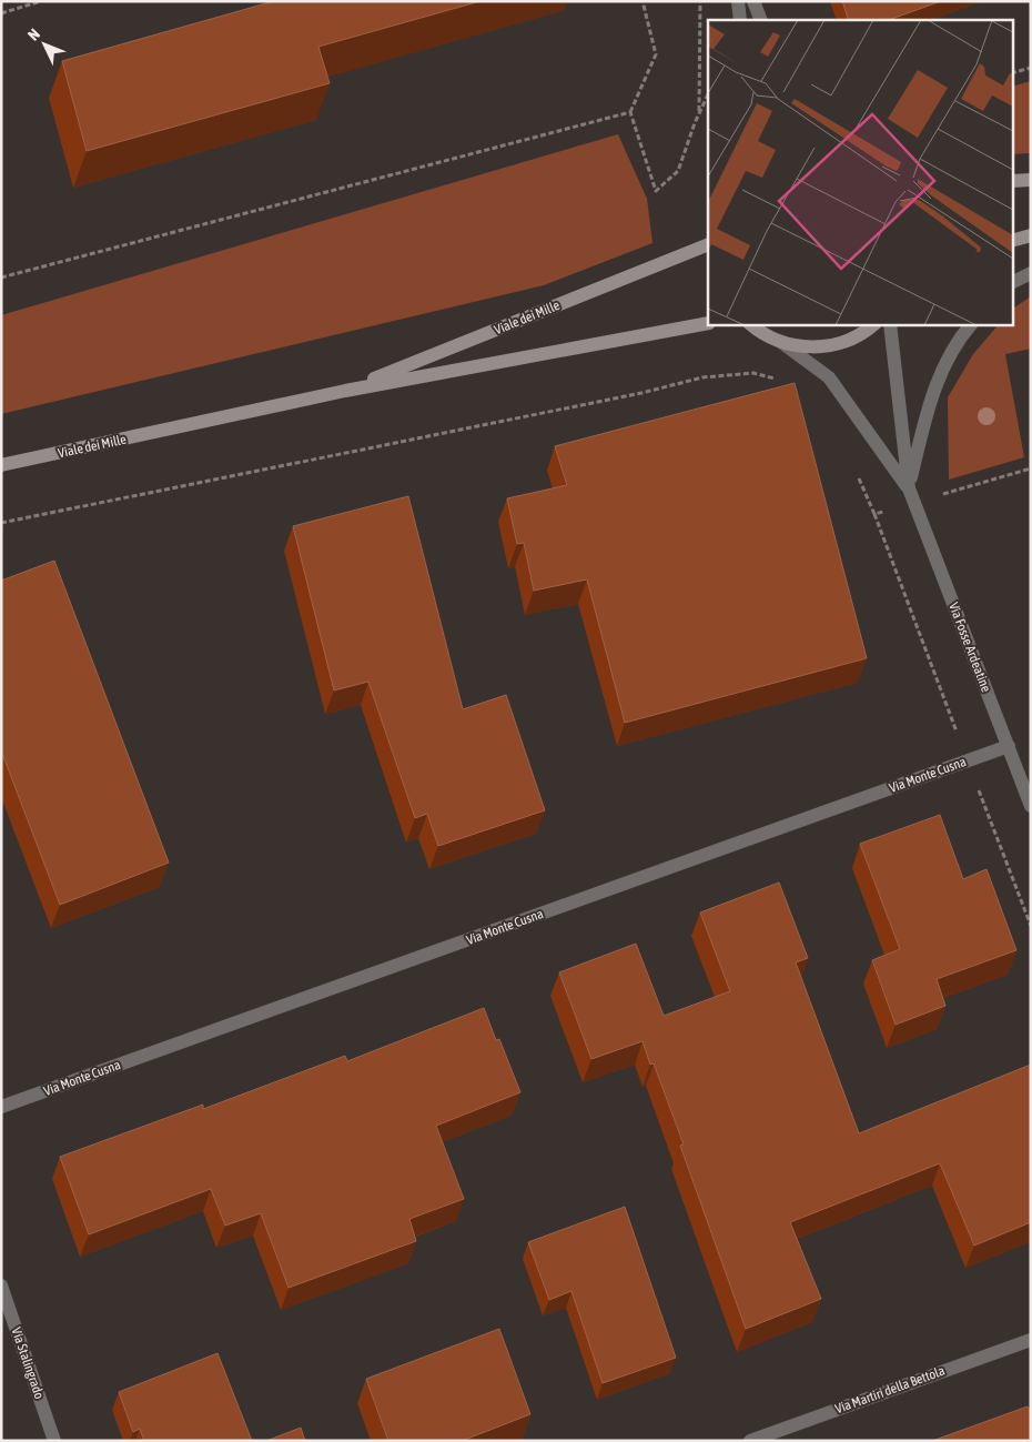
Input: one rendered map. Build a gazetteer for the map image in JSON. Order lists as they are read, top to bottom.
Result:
{
  "streets": {
    "main road": ["Viale dei Mille"],
    "street": [
      "Via Fosse Ardeatine",
      "Via Monte Cusna",
      "Via Stalingrado",
      "Via Martiri della Bettola"
    ]
  },
  "crossings": [
    ["Via Fosse Ardeatine", "Via Monte Cusna"]
  ],
  "north": "top left"
}
